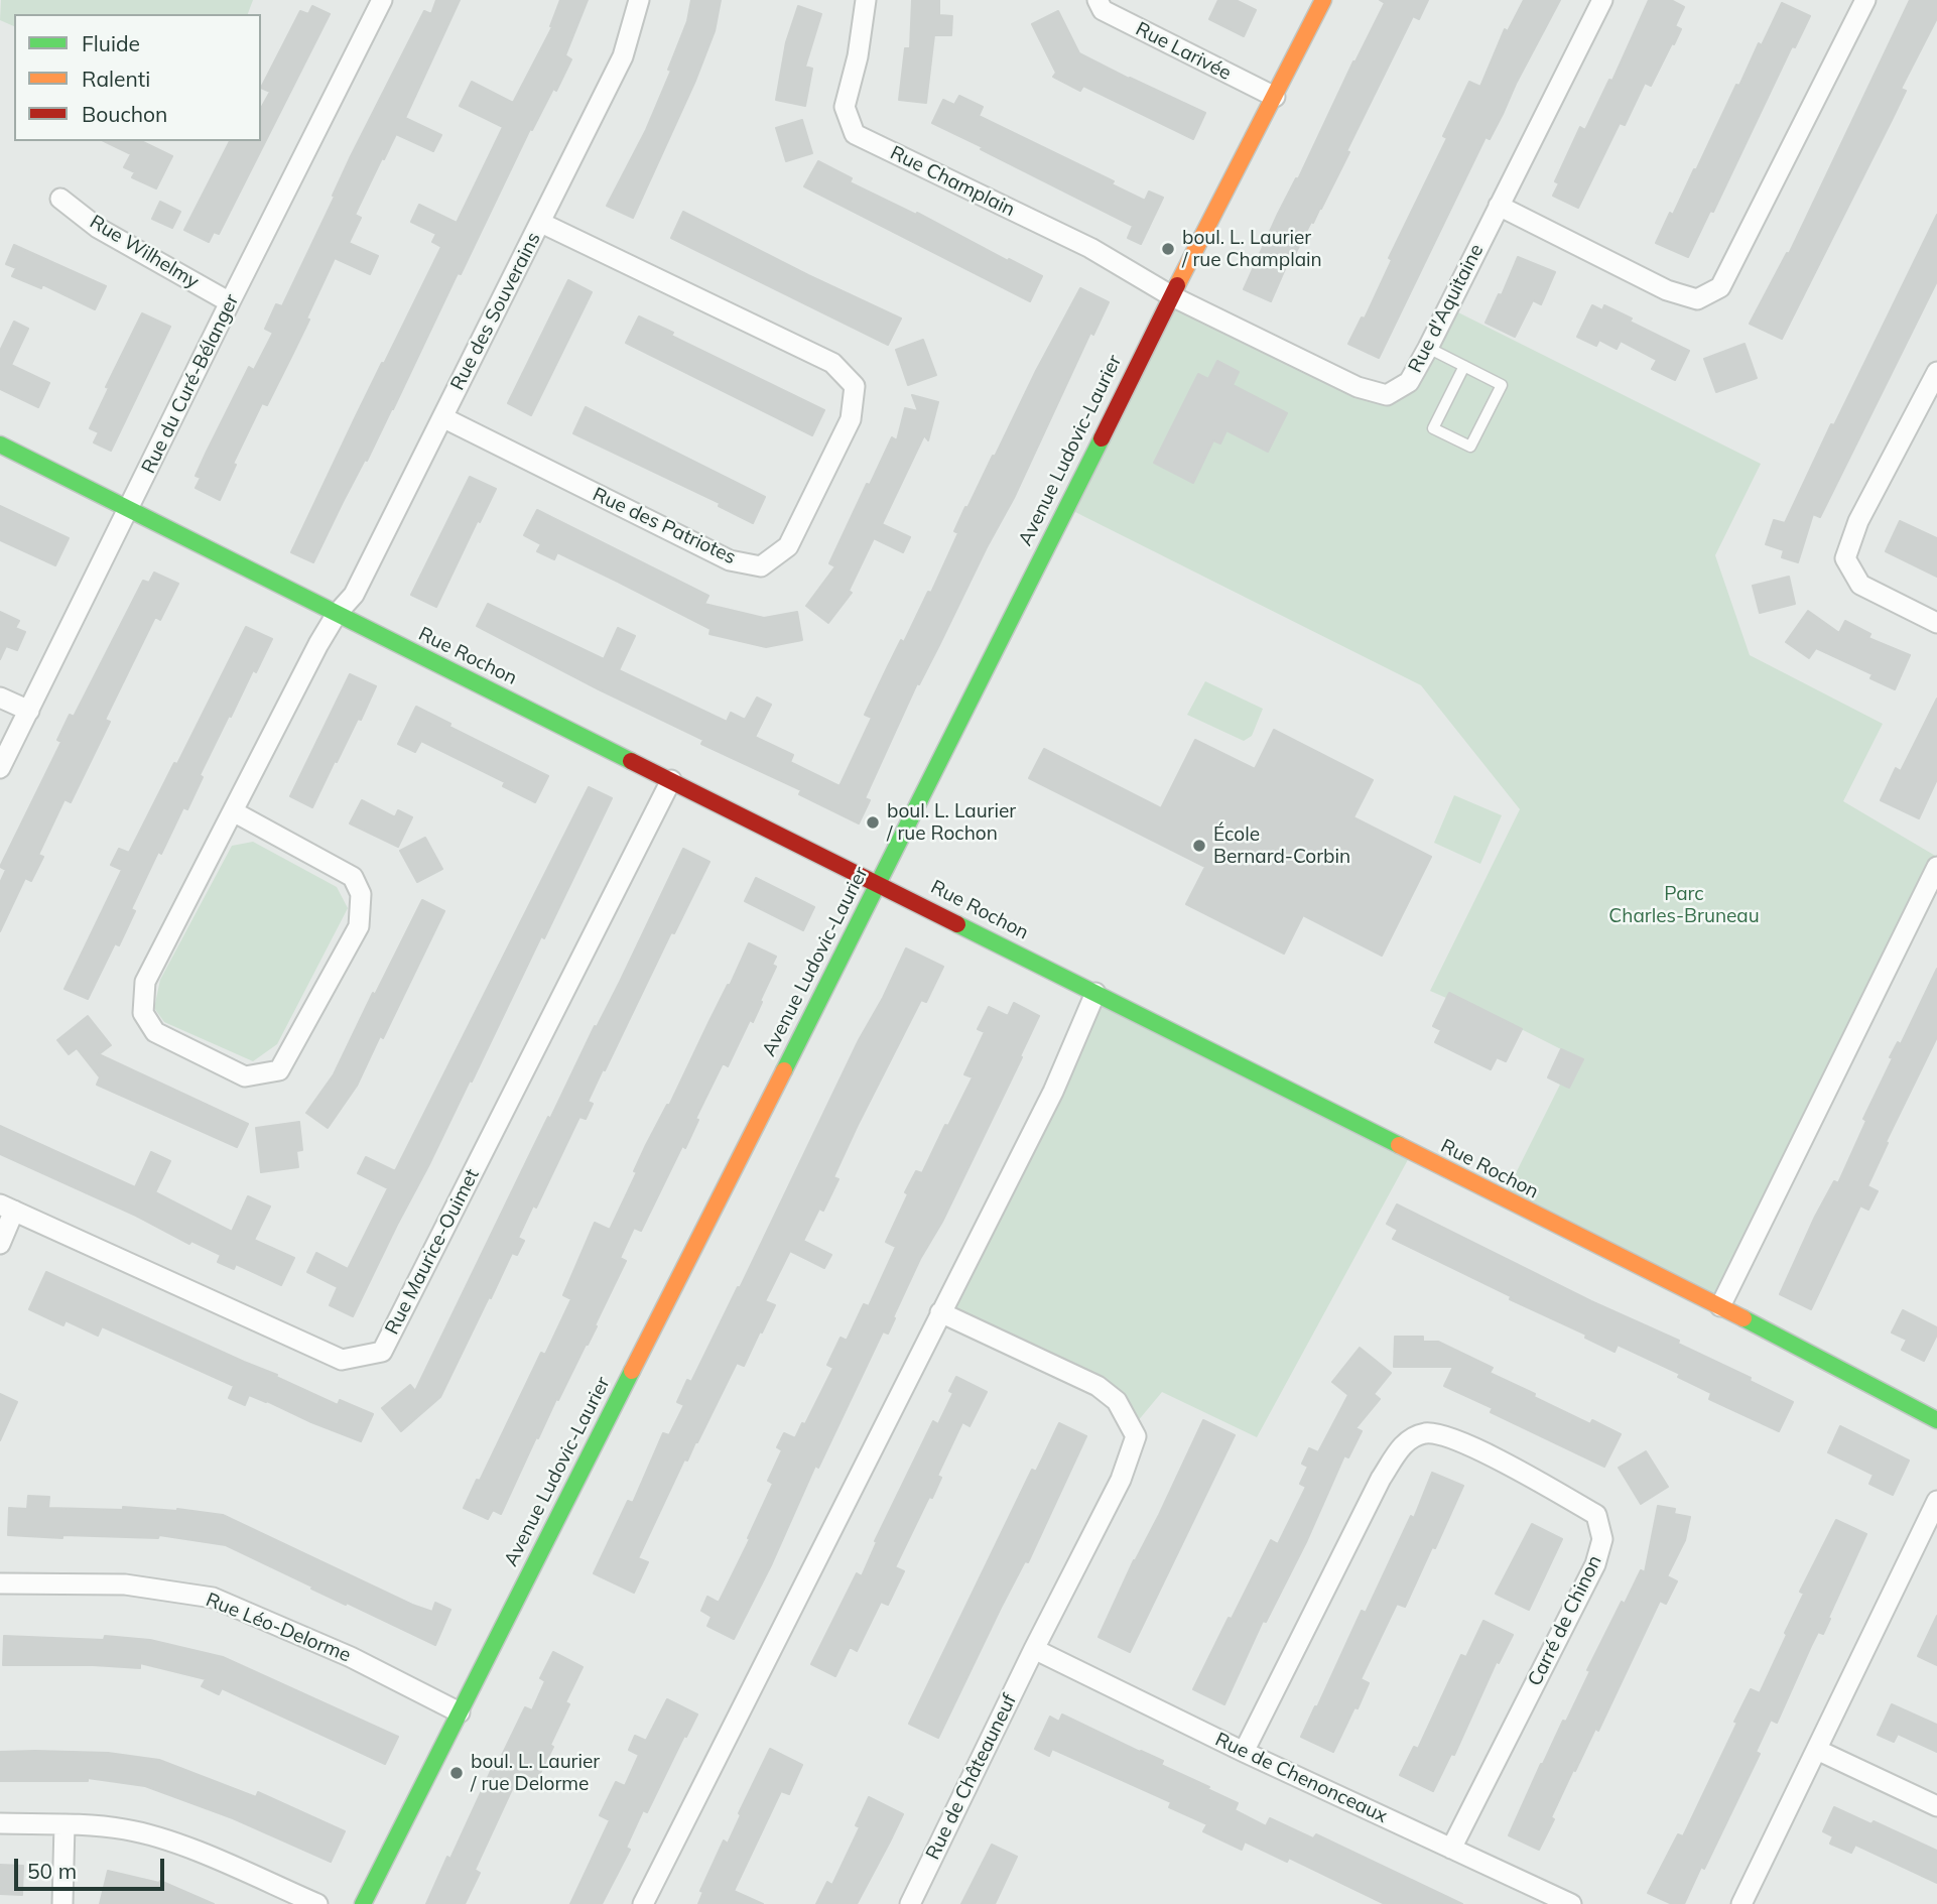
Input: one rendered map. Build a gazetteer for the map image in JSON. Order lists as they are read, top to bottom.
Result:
{
  "streets": {
    "street": [
      "Rue Larivée",
      "Rue Champlain",
      "Rue Wilhelmy",
      "Rue d'Aquitaine",
      "Rue des Souverains",
      "Rue du Curé-Bélanger",
      "Avenue Ludovic-Laurier",
      "Rue des Patriotes",
      "Rue Rochon",
      "Rue Maurice-Ouimet",
      "Carré de Chinon",
      "Rue Léo-Delorme",
      "Rue de Châteauneuf",
      "Rue de Chenonceaux"
    ]
  },
  "crossings": [
    ["Rue Larivée", "Avenue Ludovic-Laurier"],
    ["Rue Champlain", "Rue d'Aquitaine"],
    ["Rue Champlain", "Avenue Ludovic-Laurier"],
    ["Rue Wilhelmy", "Rue du Curé-Bélanger"],
    ["Rue d'Aquitaine", "Avenue Ludovic-Laurier"],
    ["Rue des Souverains", "Rue des Patriotes"],
    ["Rue des Souverains", "Rue Rochon"],
    ["Rue du Curé-Bélanger", "Rue Rochon"],
    ["Avenue Ludovic-Laurier", "Rue Rochon"],
    ["Avenue Ludovic-Laurier", "Rue Léo-Delorme"],
    ["Rue Rochon", "Rue Maurice-Ouimet"],
    ["Carré de Chinon", "Rue de Chenonceaux"],
    ["Rue de Châteauneuf", "Rue de Chenonceaux"]
  ],
  "parks": ["Parc Charles-Bruneau"],
  "places": [
    "boul. L. Laurier / rue Champlain",
    "boul. L. Laurier / rue Rochon",
    "École Bernard-Corbin",
    "boul. L. Laurier / rue Delorme"
  ],
  "legend": ["Fluide", "Ralenti", "Bouchon"],
  "scale_bar": "50 m"
}
